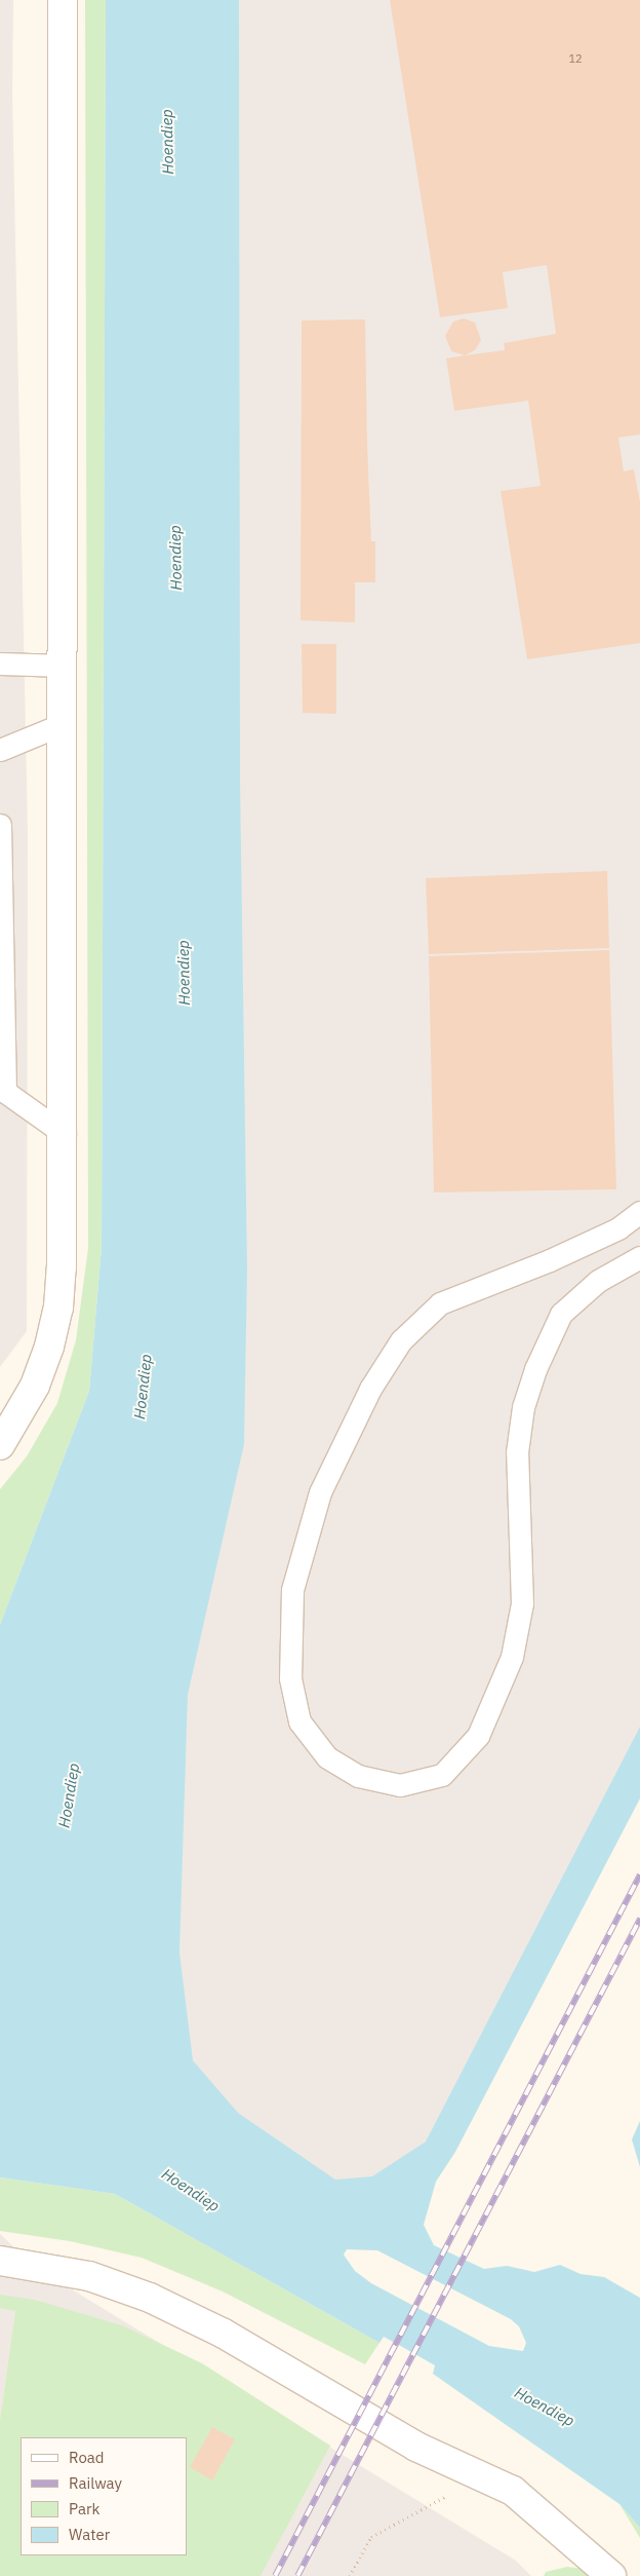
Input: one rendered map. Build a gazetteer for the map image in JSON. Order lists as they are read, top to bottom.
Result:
{
  "water": ["Hoendiep"],
  "house_numbers": ["12"],
  "legend": [
    "Road",
    "Railway",
    "Park",
    "Water"
  ]
}
